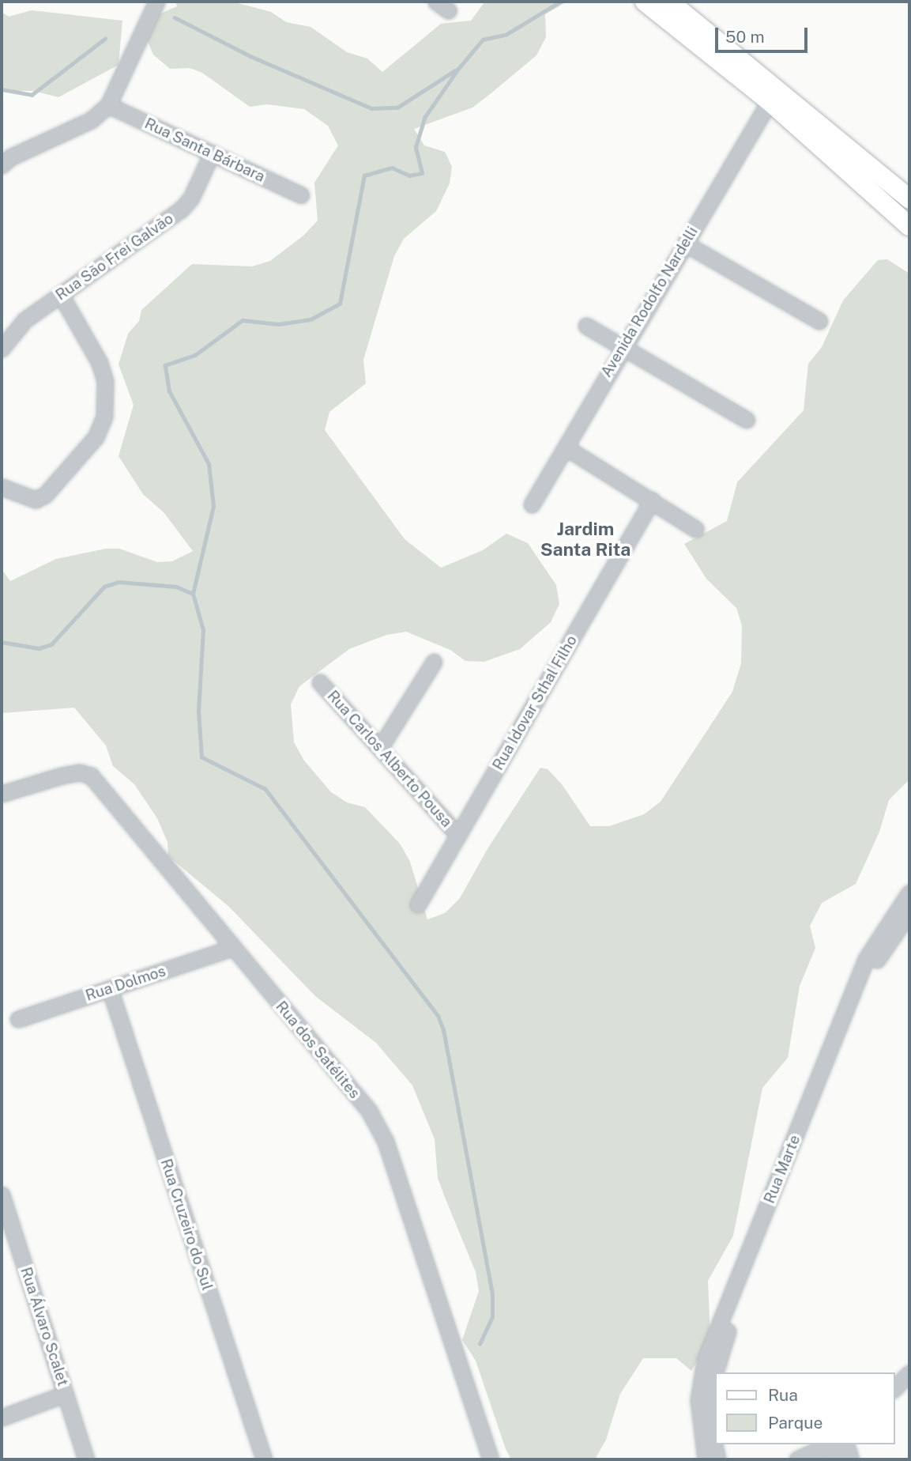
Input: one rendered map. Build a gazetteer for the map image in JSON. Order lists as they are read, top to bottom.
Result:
{
  "streets": {
    "street": [
      "Rua Santa Bárbara",
      "Rua São Frei Galvão",
      "Avenida Rodolfo Nardelli",
      "Rua Idovar Sthal Filho",
      "Rua Carlos Alberto Pousa",
      "Rua Dolmos",
      "Rua dos Satélites",
      "Rua Marte",
      "Rua Cruzeiro do Sul",
      "Rua Álvaro Scalet"
    ]
  },
  "crossings": [
    ["Rua Santa Bárbara", "Rua São Frei Galvão"],
    ["Rua Idovar Sthal Filho", "Rua Carlos Alberto Pousa"],
    ["Rua Dolmos", "Rua dos Satélites"],
    ["Rua Dolmos", "Rua Cruzeiro do Sul"]
  ],
  "districts": ["Jardim Santa Rita"],
  "legend": ["Rua", "Parque"],
  "scale_bar": "50 m"
}
